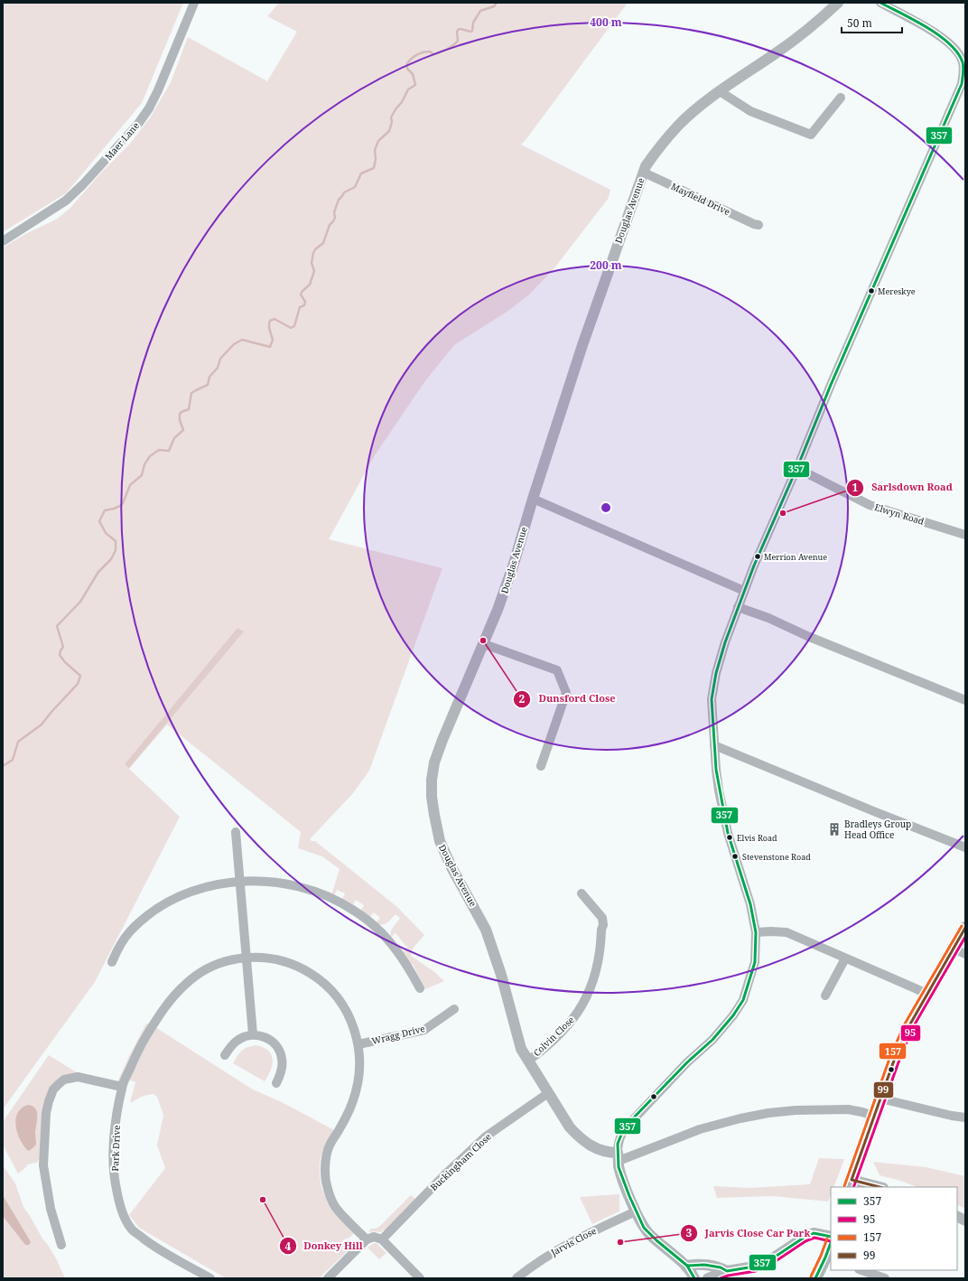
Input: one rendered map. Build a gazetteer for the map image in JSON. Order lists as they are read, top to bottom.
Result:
{
  "streets": {
    "street": [
      "Maer Lane",
      "Mayfield Drive",
      "Douglas Avenue",
      "Elwyn Road",
      "Wragg Drive",
      "Colvin Close",
      "Park Drive",
      "Buckingham Close",
      "Jarvis Close"
    ]
  },
  "crossings": [
    ["Mayfield Drive", "Douglas Avenue"],
    ["Douglas Avenue", "Colvin Close"],
    ["Douglas Avenue", "Buckingham Close"],
    ["Wragg Drive", "Park Drive"]
  ],
  "places": {
    "other": [
      "Mereskye",
      "Sarlsdown Road",
      "Merrion Avenue",
      "Dunsford Close",
      "Elvis Road",
      "Stevenstone Road",
      "Donkey Hill",
      "Jarvis Close Car Park"
    ],
    "building": ["Bradleys Group Head Office"]
  },
  "lines": [
    "transit line 357",
    "transit line 157",
    "transit line 99",
    "transit line 95"
  ],
  "legend": [
    "357",
    "95",
    "157",
    "99"
  ],
  "scale_bar": "50 m",
  "rings": ["400 m", "200 m"]
}
